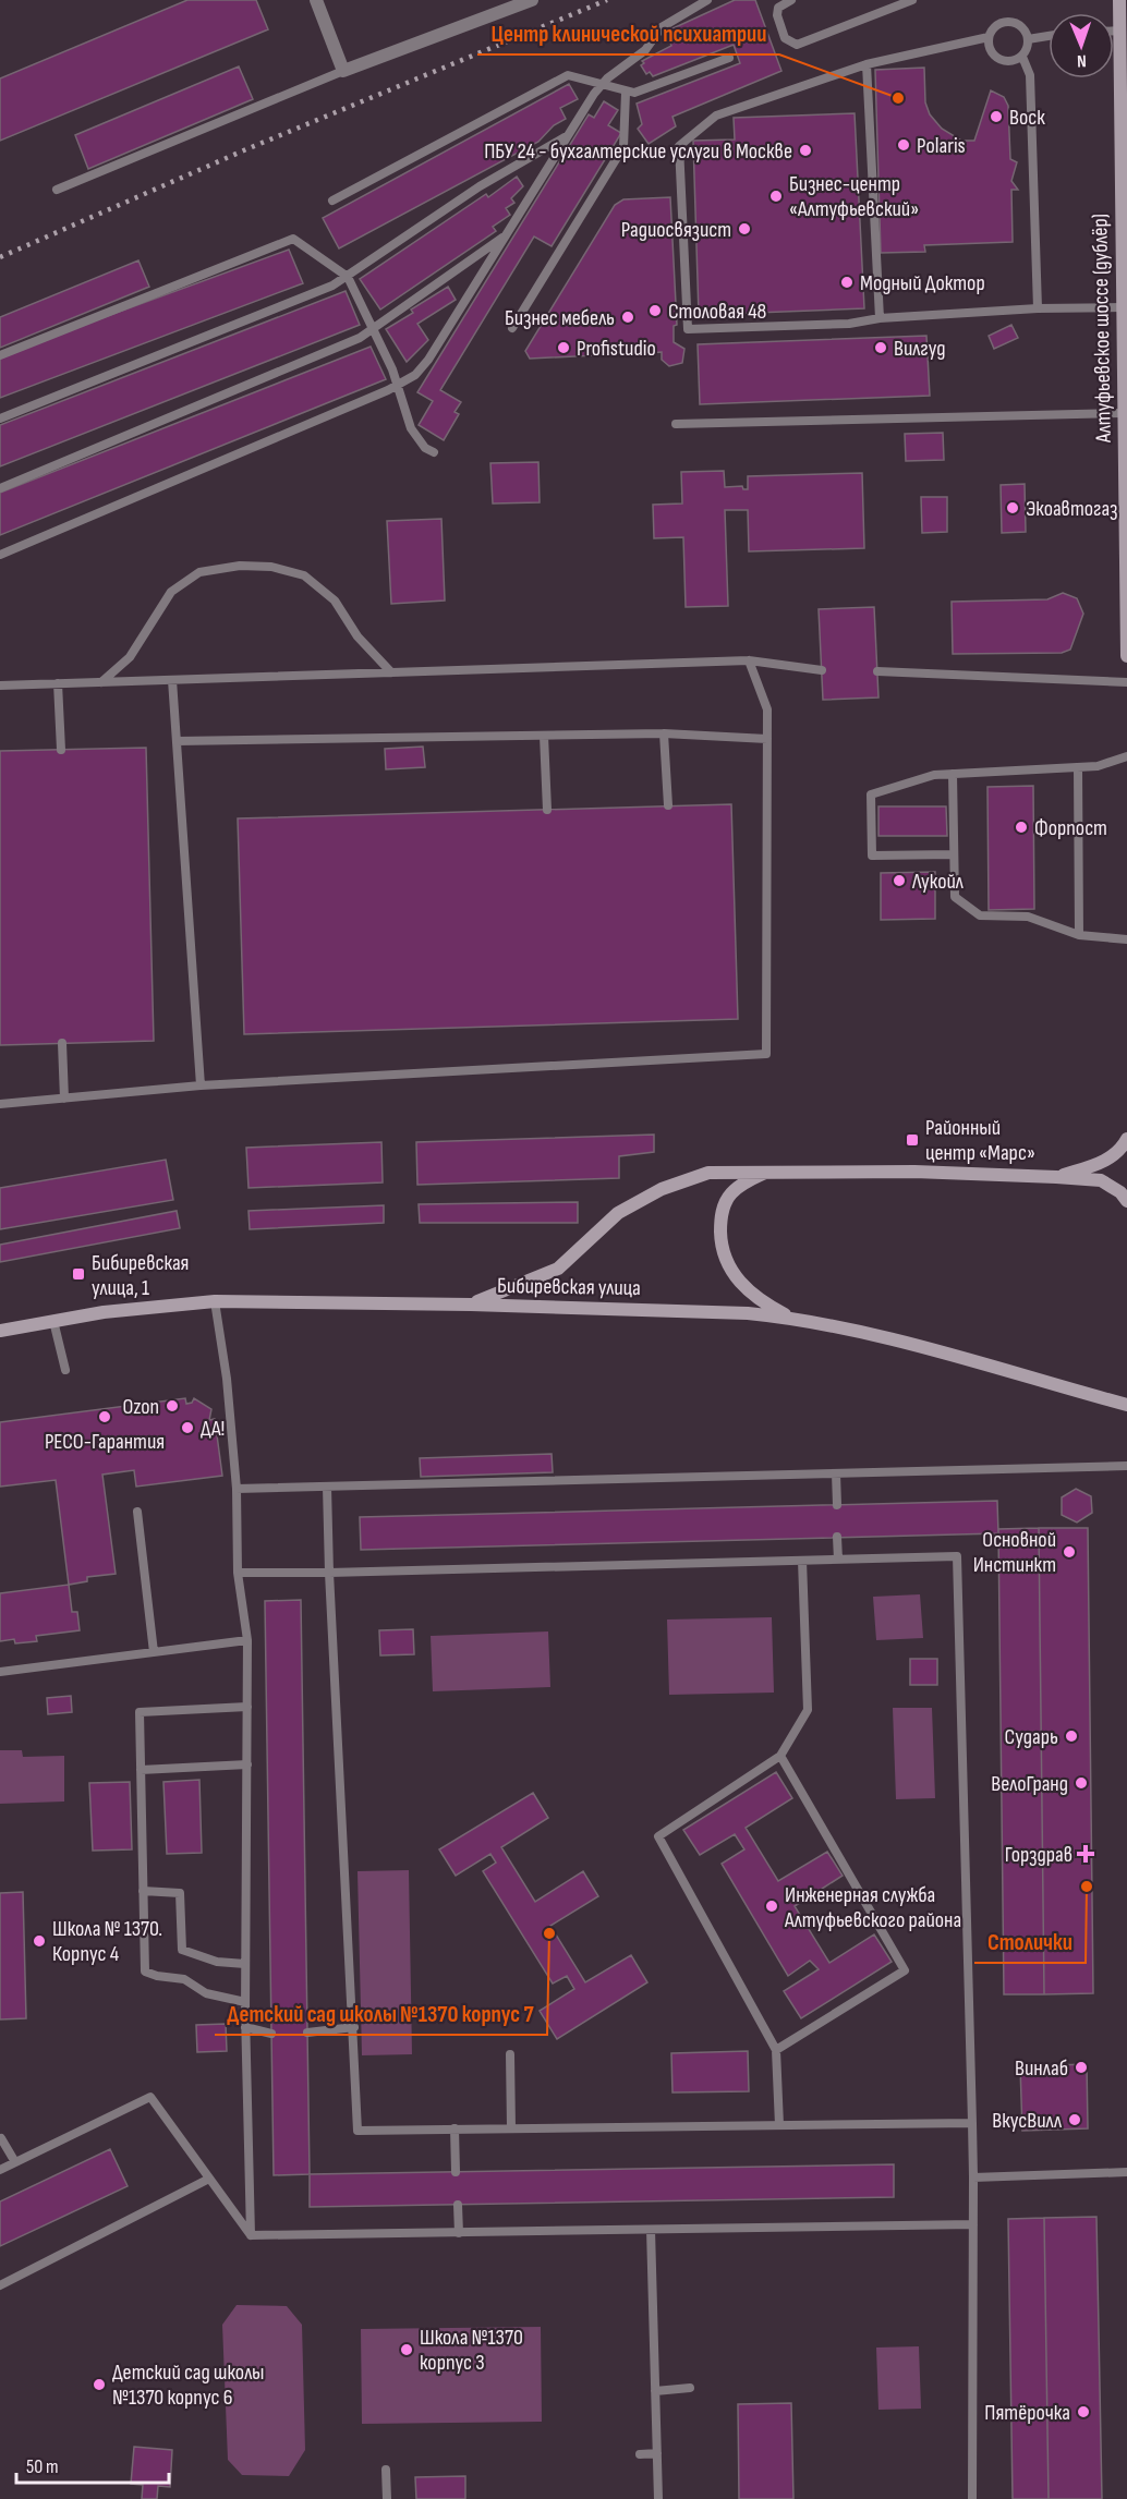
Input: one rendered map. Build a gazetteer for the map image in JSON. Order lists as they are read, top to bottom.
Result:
{
  "streets": {
    "main road": ["Алтуфьевское шоссе (дублёр)", "Бибиревская улица"]
  },
  "places": {
    "other": [
      "Центр клинической психиатрии",
      "Воск",
      "Polaris",
      "ПБУ 24 - бухгалтерские услуги в Москве",
      "Бизнес-центр «Алтуфьевский»",
      "Радиосвязист",
      "Модный Доктор",
      "Столовая 48",
      "Бизнес мебель",
      "Profistudio",
      "Вилгуд",
      "Экоавтогаз",
      "Форпост",
      "Лукойл",
      "Ozon",
      "РЕСО-Гарантия",
      "ДА!",
      "Основной Инстинкт",
      "Сударь",
      "ВелоГранд",
      "Столички",
      "Инженерная служба Алтуфьевского района",
      "Детский сад школы №1370 корпус 7",
      "Школа № 1370. Корпус 4",
      "Винлаб",
      "ВкусВилл",
      "Школа №1370 корпус 3",
      "Детский сад школы №1370 корпус 6",
      "Пятёрочка"
    ],
    "transit": ["Районный центр «Марс»", "Бибиревская улица, 1"],
    "health": ["Горздрав"]
  },
  "scale_bar": "50 m",
  "north": "bottom"
}
